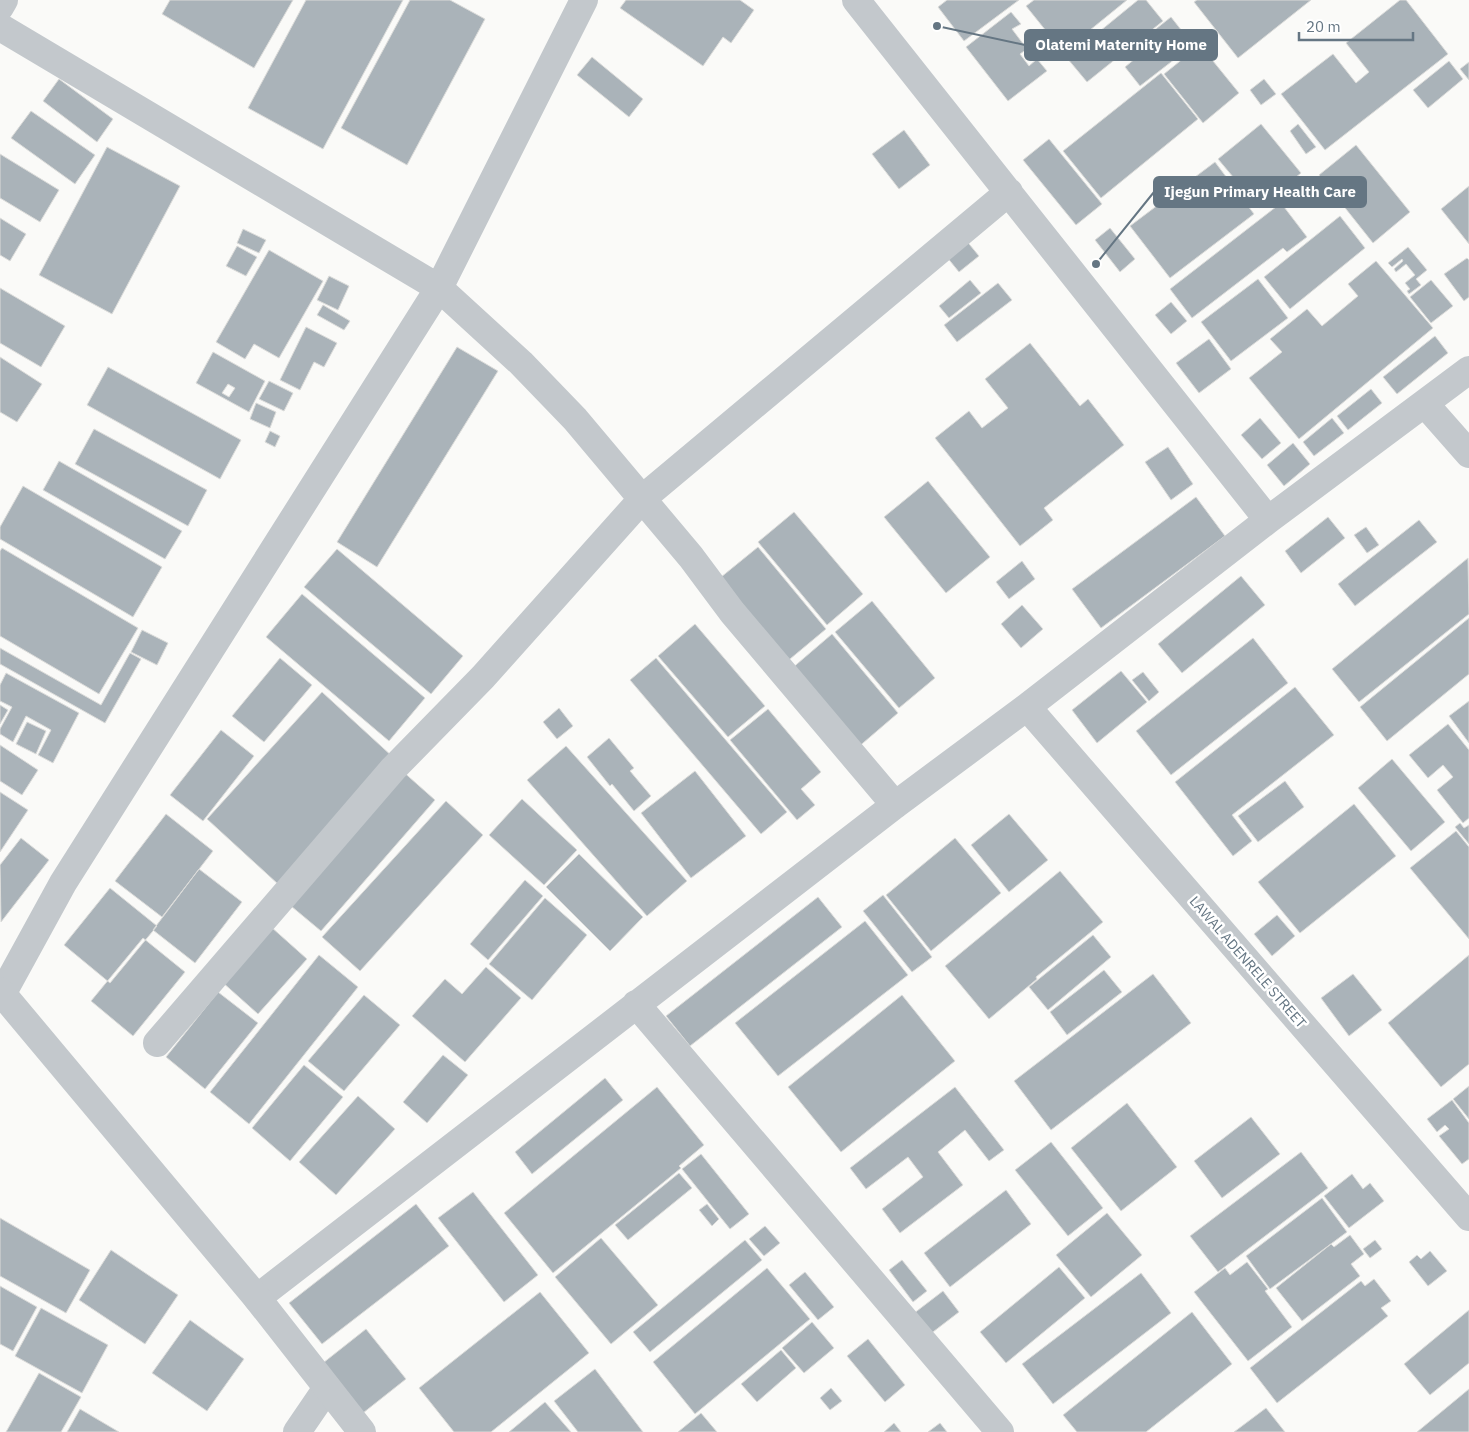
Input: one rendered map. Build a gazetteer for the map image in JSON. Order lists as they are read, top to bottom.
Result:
{
  "streets": {
    "street": ["LAWAL ADENRELE STREET"]
  },
  "places": ["Olatemi Maternity Home", "Ijegun Primary Health Care"],
  "scale_bar": "20 m"
}
